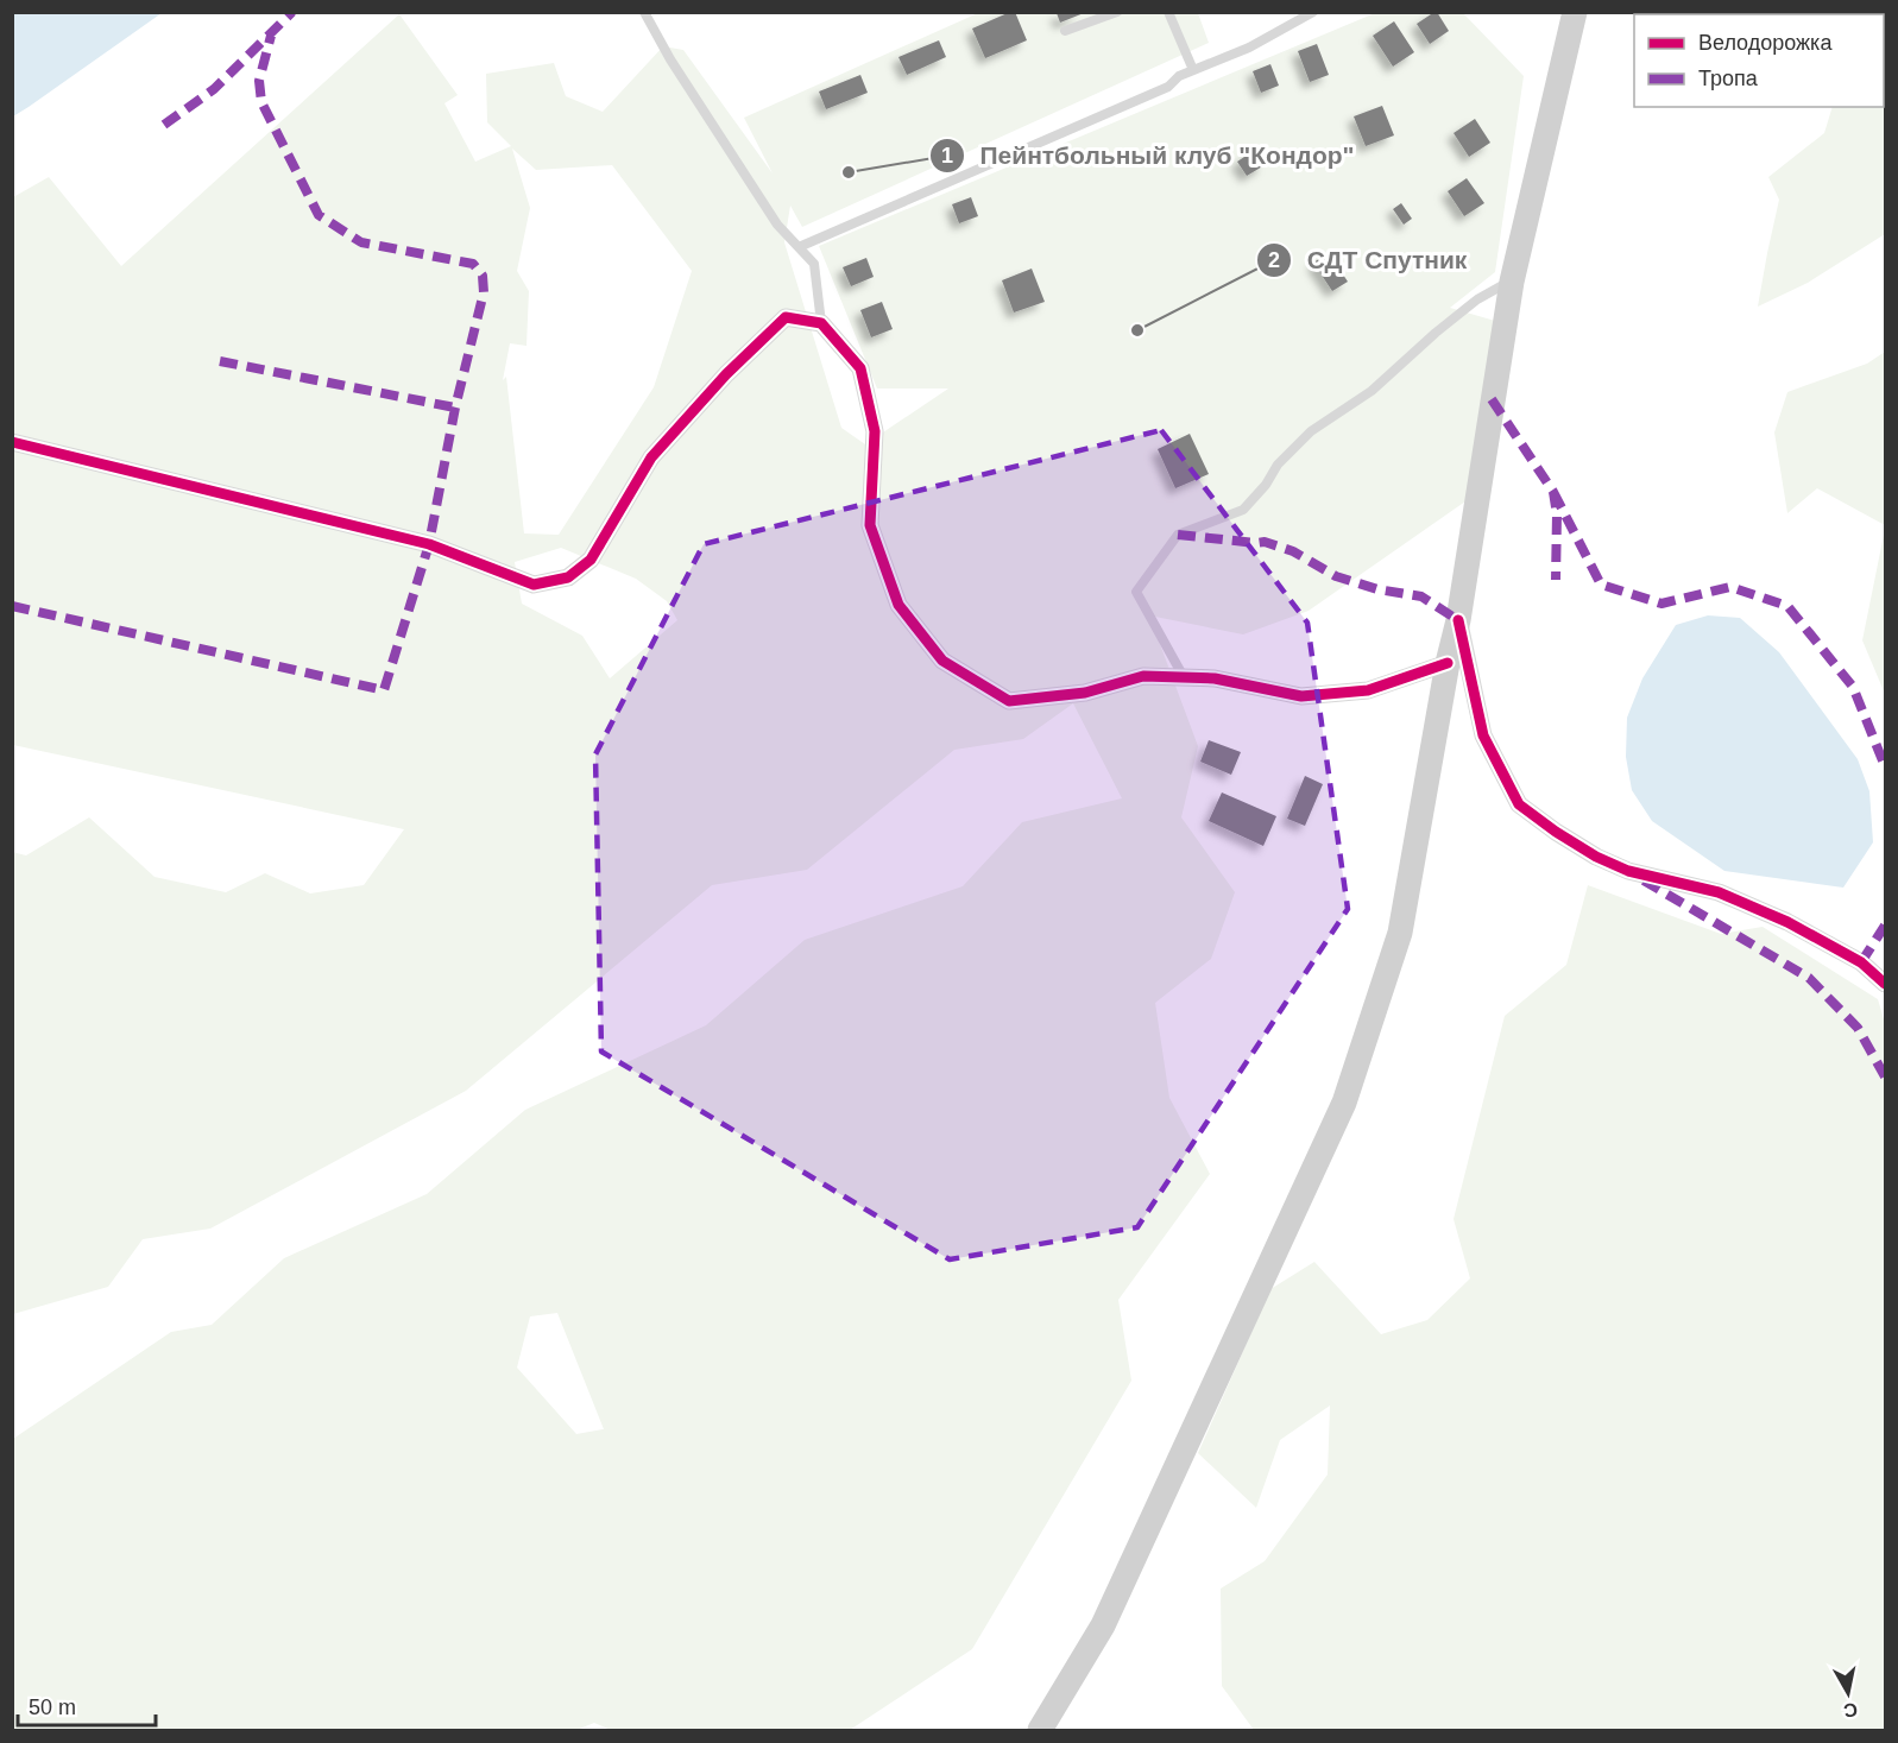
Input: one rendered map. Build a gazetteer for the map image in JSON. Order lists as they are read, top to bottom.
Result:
{
  "places": ["Пейнтбольный клуб \"Кондор\"", "СДТ Спутник"],
  "legend": ["Велодорожка", "Тропа"],
  "scale_bar": "50 m",
  "north": "bottom"
}
